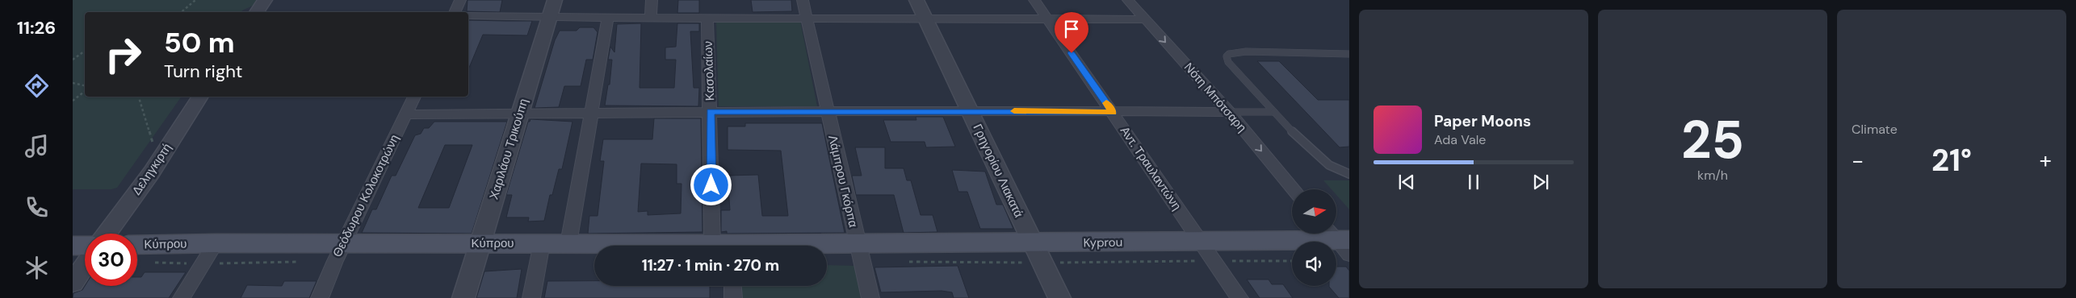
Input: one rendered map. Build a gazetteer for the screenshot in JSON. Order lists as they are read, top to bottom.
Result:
{
  "streets": {
    "main road": ["Kyprou", "Κύπρου"],
    "street": [
      "Κασολαίων",
      "Νότη Μπότσαρη",
      "Χαριλάου Τρικούπη",
      "Αντ. Τραυλαντώνη",
      "Δεληγκιρτή",
      "Γρηγορίου Λιακατά",
      "Λάμπρου Γκόρπα",
      "Θεόδωρου Κολοκοτρώνη"
    ]
  },
  "crossings": [
    ["Χαριλάου Τρικούπη", "Κύπρου"],
    ["Αντ. Τραυλαντώνη", "Kyprou"],
    ["Γρηγορίου Λιακατά", "Kyprou"],
    ["Λάμπρου Γκόρπα", "Kyprou"],
    ["Λάμπρου Γκόρπα", "Κύπρου"],
    ["Θεόδωρου Κολοκοτρώνη", "Κύπρου"],
    ["Kyprou", "Κύπρου"]
  ],
  "one_way": ["Νότη Μπότσαρη"],
  "north": "right",
  "page": {
    "tabs": "11:26",
    "tile": [
      ["25", "km/h"],
      "Climate"
    ],
    "turn": ["50 m", "Turn right"],
    "song": ["Paper Moons", "Ada Vale"],
    "heat": ["−", "21°", "+"],
    "limit": "30",
    "trip": "11:27 · 1 min · 270 m"
  }
}
